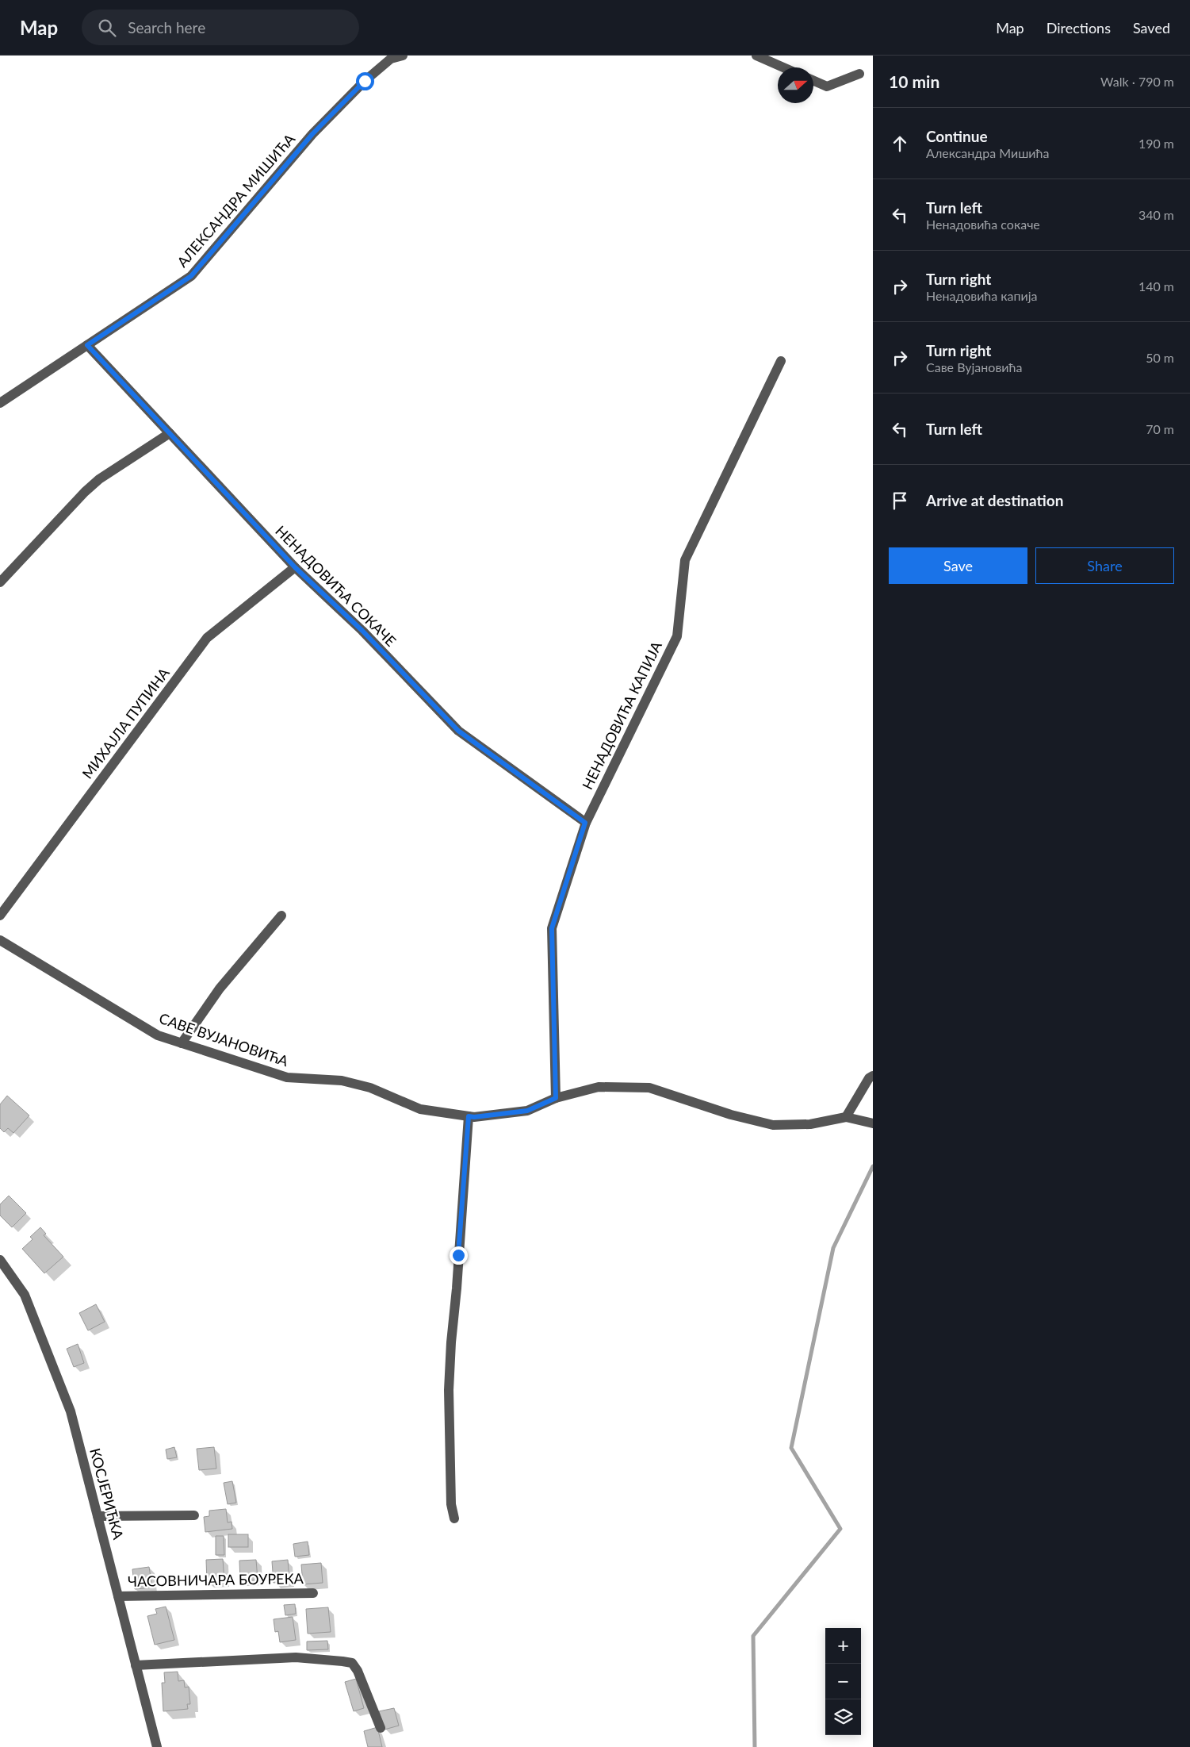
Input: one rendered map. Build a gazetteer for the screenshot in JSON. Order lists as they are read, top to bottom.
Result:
{
  "streets": {
    "street": [
      "АЛЕКСАНДРА МИШИЋА",
      "НЕНАДОВИЋА СОКАЧЕ",
      "НЕНАДОВИЋА КАПИЈА",
      "МИХАЈЛА ПУПИНА",
      "САВЕ ВУЈАНОВИЋА",
      "КОСЈЕРИЋКА",
      "ЧАСОВНИЧАРА БОУРЕКА"
    ]
  },
  "crossings": [
    ["АЛЕКСАНДРА МИШИЋА", "НЕНАДОВИЋА СОКАЧЕ"],
    ["НЕНАДОВИЋА СОКАЧЕ", "НЕНАДОВИЋА КАПИЈА"],
    ["НЕНАДОВИЋА СОКАЧЕ", "МИХАЈЛА ПУПИНА"],
    ["НЕНАДОВИЋА КАПИЈА", "САВЕ ВУЈАНОВИЋА"],
    ["КОСЈЕРИЋКА", "ЧАСОВНИЧАРА БОУРЕКА"]
  ],
  "north": "right",
  "page": {
    "header": "Map",
    "search": "Search here",
    "nav": ["Map", "Directions", "Saved"],
    "heading": ["10 min", "Walk · 790 m"],
    "list": [
      ["Continue", "Александра Мишића", "190 m"],
      ["Turn left", "Ненадовића сокаче", "340 m"],
      ["Turn right", "Ненадовића капија", "140 m"],
      ["Turn right", "Саве Вујановића", "50 m"],
      ["Turn left", "70 m"],
      "Arrive at destination"
    ],
    "buttons": ["Save", "Share"],
    "map_buttons": ["+", "−"]
  }
}
